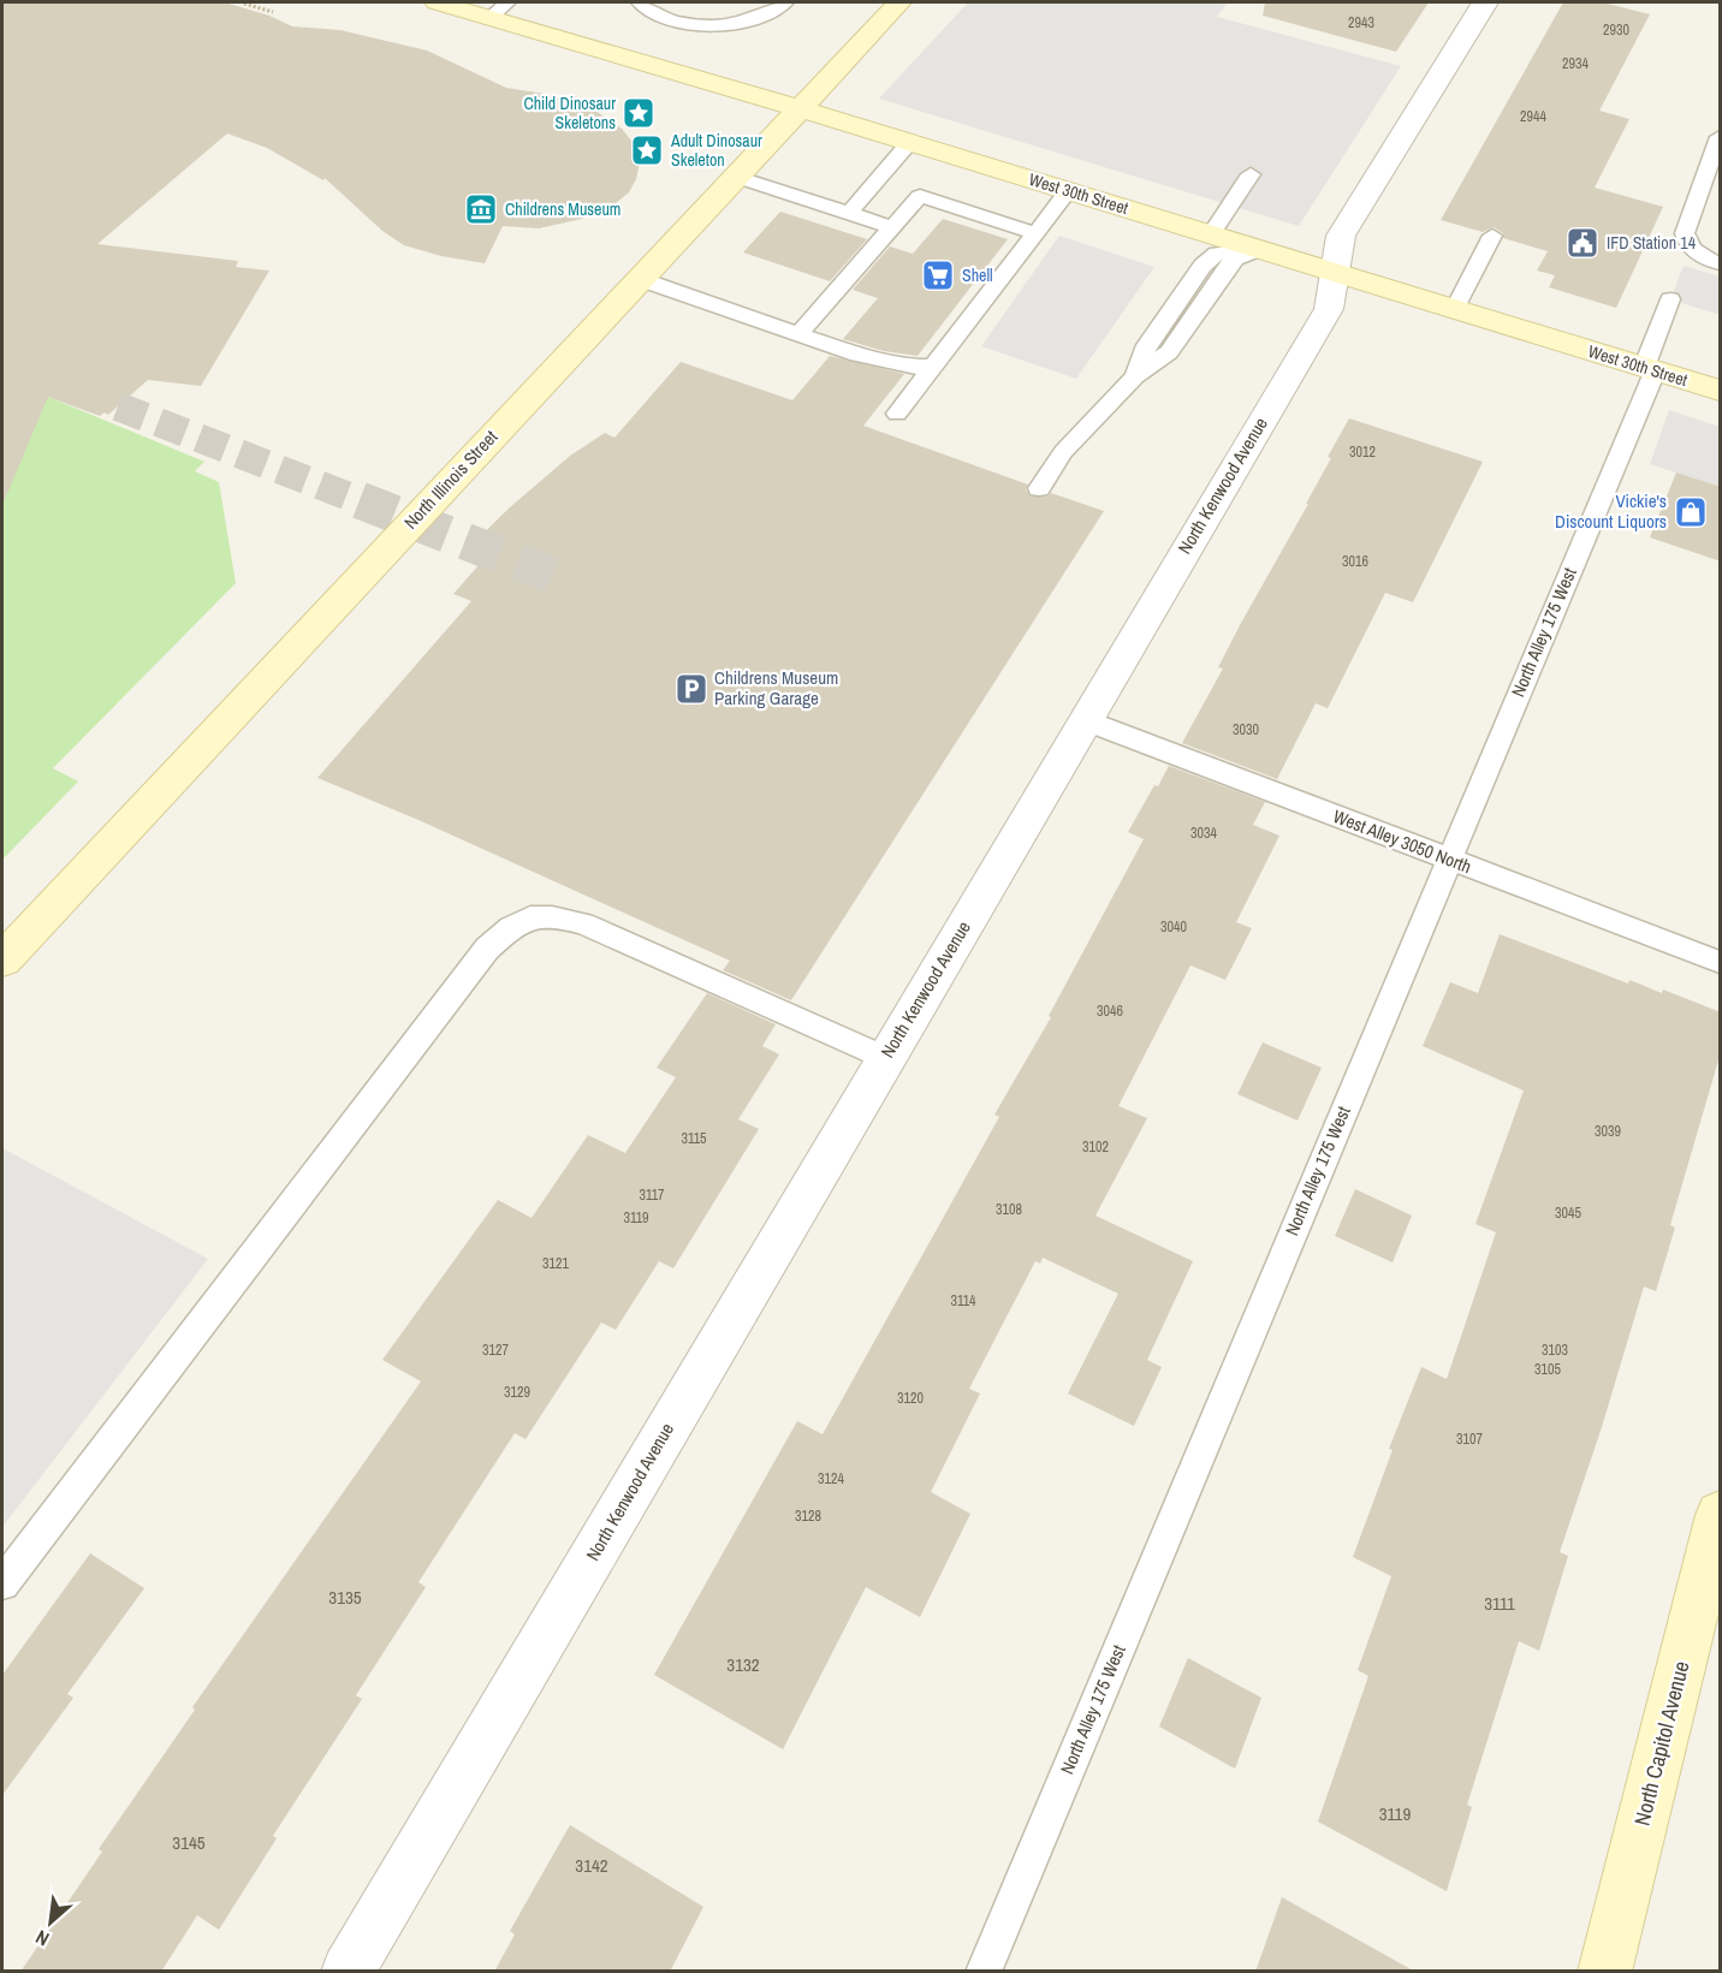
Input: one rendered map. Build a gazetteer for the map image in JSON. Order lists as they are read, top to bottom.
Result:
{
  "streets": {
    "main road": ["West 30th Street", "North Illinois Street", "North Capitol Avenue"],
    "street": ["North Kenwood Avenue"],
    "lane": ["North Alley 175 West", "West Alley 3050 North"]
  },
  "crossings": [
    ["West 30th Street", "North Illinois Street"],
    ["West 30th Street", "North Kenwood Avenue"],
    ["West 30th Street", "North Alley 175 West"],
    ["North Kenwood Avenue", "West Alley 3050 North"],
    ["North Alley 175 West", "West Alley 3050 North"]
  ],
  "places": {
    "place": ["Child Dinosaur Skeletons", "Adult Dinosaur Skeleton"],
    "museum": ["Childrens Museum"],
    "public building": ["IFD Station 14"],
    "supermarket": ["Shell"],
    "shop": ["Vickie's Discount Liquors"],
    "parking": ["Childrens Museum Parking Garage"]
  },
  "house_numbers": [
    "2943",
    "2930",
    "2934",
    "2944",
    "3012",
    "3016",
    "3030",
    "3034",
    "3040",
    "3046",
    "3039",
    "3115",
    "3102",
    "3117",
    "3108",
    "3045",
    "3119",
    "3121",
    "3114",
    "3127",
    "3103",
    "3105",
    "3129",
    "3120",
    "3107",
    "3124",
    "3128",
    "3135",
    "3111",
    "3132",
    "3119",
    "3145",
    "3142"
  ],
  "north": "bottom left"
}
